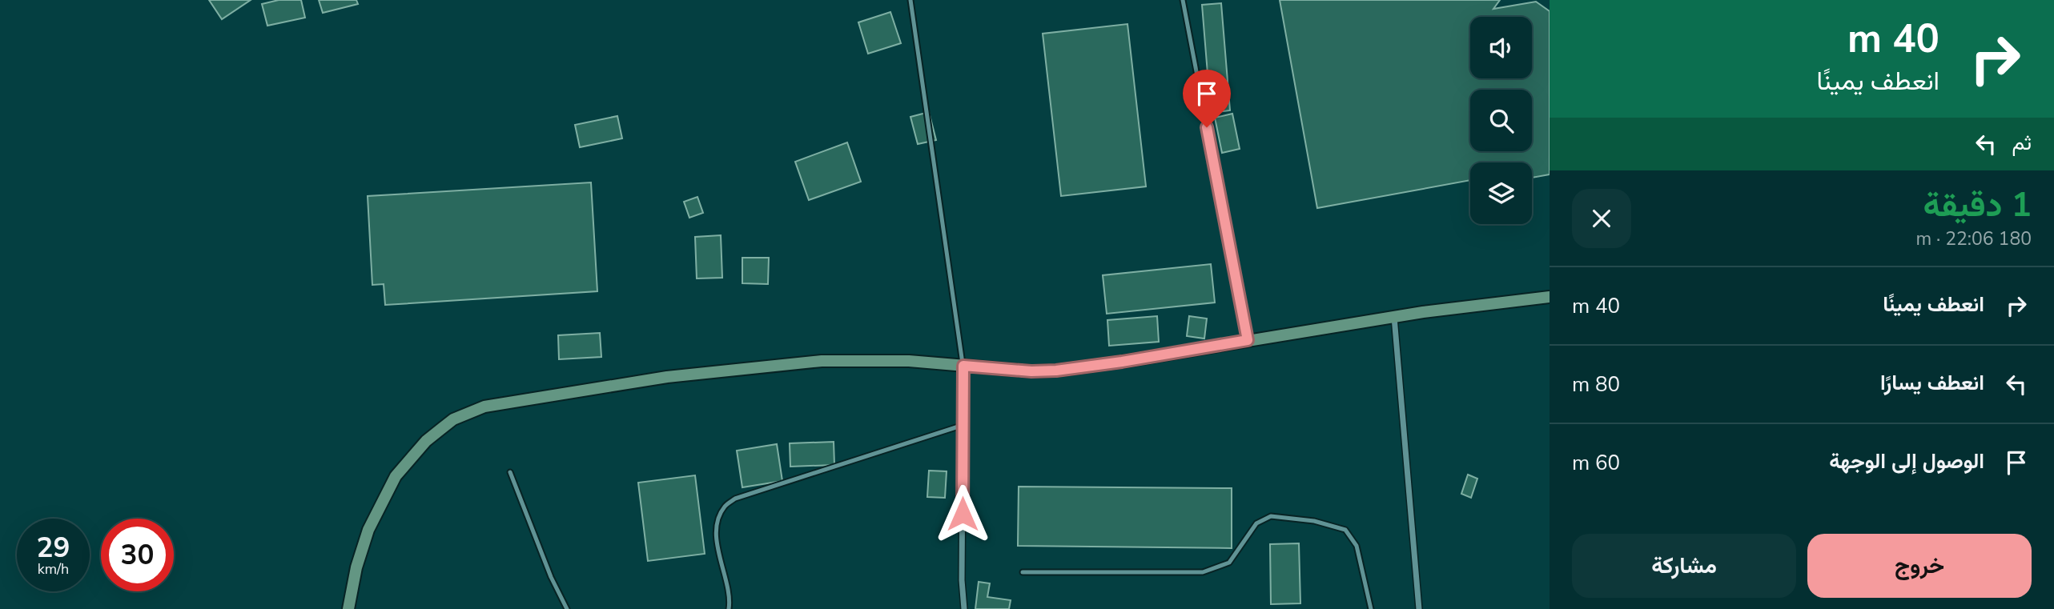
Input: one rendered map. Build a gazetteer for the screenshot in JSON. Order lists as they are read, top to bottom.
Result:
{
  "page": {
    "turn": ["40 m", "انعطف يمينًا"],
    "then": "ثم",
    "heading": ["1 دقيقة", "180 m · 22:06"],
    "list": [
      {
        "name": "انعطف يمينًا",
        "value": "40 m"
      },
      {
        "name": "انعطف يسارًا",
        "value": "80 m"
      },
      {
        "name": "الوصول إلى الوجهة",
        "value": "60 m"
      }
    ],
    "speed": "29 km/h",
    "limit": "30",
    "buttons": ["خروج", "مشاركة"]
  }
}
